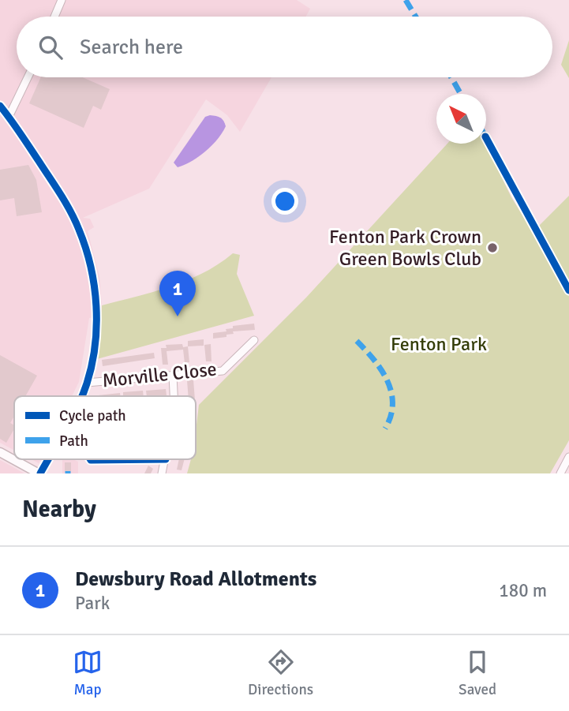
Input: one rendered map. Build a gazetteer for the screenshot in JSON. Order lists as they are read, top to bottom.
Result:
{
  "streets": {
    "street": ["Morville Close"]
  },
  "parks": ["Fenton Park"],
  "places": ["Fenton Park Crown Green Bowls Club"],
  "legend": ["Cycle path", "Path"],
  "north": "top left",
  "page": {
    "search": "Search here",
    "pins": "1",
    "heading": "Nearby",
    "list": [
      {
        "mark": "1",
        "name": "Dewsbury Road Allotments",
        "note": "Park",
        "value": "180 m"
      }
    ],
    "nav": ["Map", "Directions", "Saved"]
  }
}
